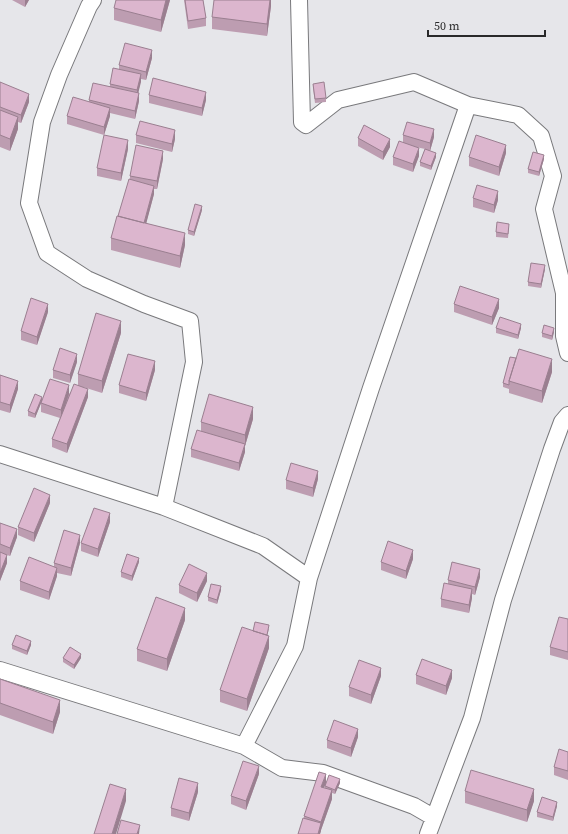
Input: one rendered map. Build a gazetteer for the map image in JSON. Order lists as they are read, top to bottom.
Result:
{
  "scale_bar": "50 m"
}
